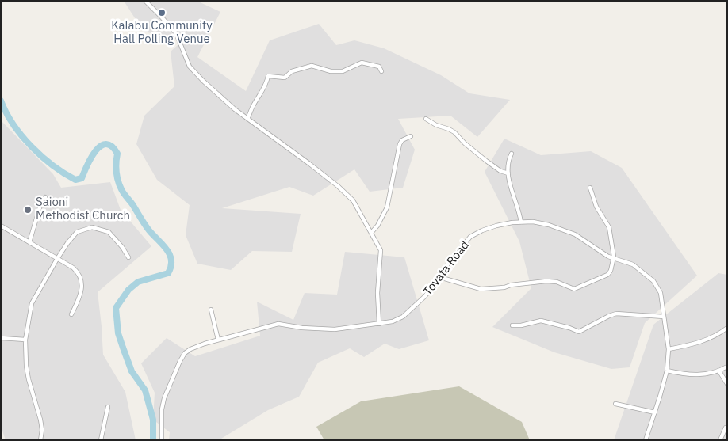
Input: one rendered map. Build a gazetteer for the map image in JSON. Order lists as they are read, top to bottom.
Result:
{
  "streets": {
    "street": ["Tovata Road"]
  },
  "places": ["Kalabu Community Hall Polling Venue", "Saioni Methodist Church"]
}
